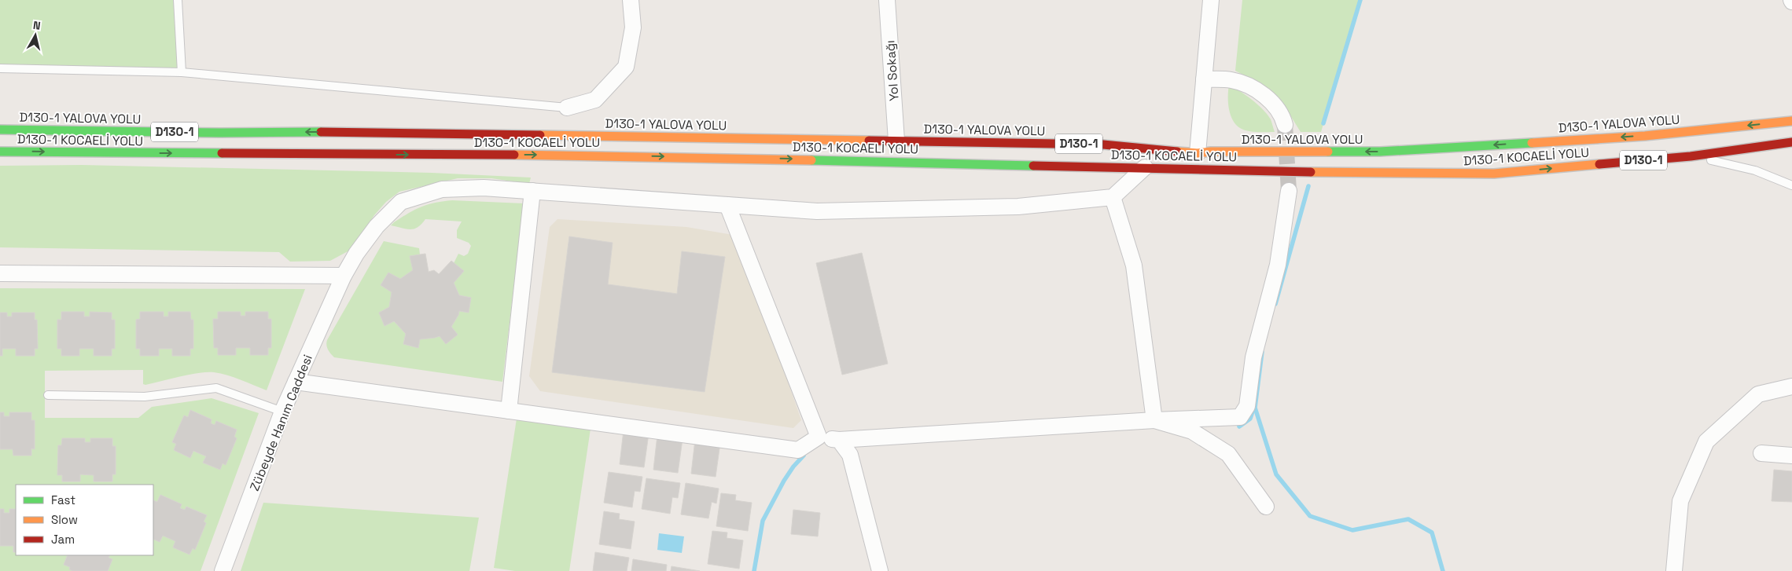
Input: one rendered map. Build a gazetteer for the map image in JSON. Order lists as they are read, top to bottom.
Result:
{
  "streets": {
    "highway": ["D130-1 YALOVA YOLU", "D130-1", "D130-1 KOCAELİ YOLU"],
    "street": ["Yol Sokağı", "Zübeyde Hanım Caddesi"]
  },
  "crossings": [
    ["Yol Sokağı", "D130-1 YALOVA YOLU"]
  ],
  "one_way": ["D130-1 YALOVA YOLU", "D130-1 KOCAELİ YOLU"],
  "legend": ["Fast", "Slow", "Jam"],
  "north": "top"
}
